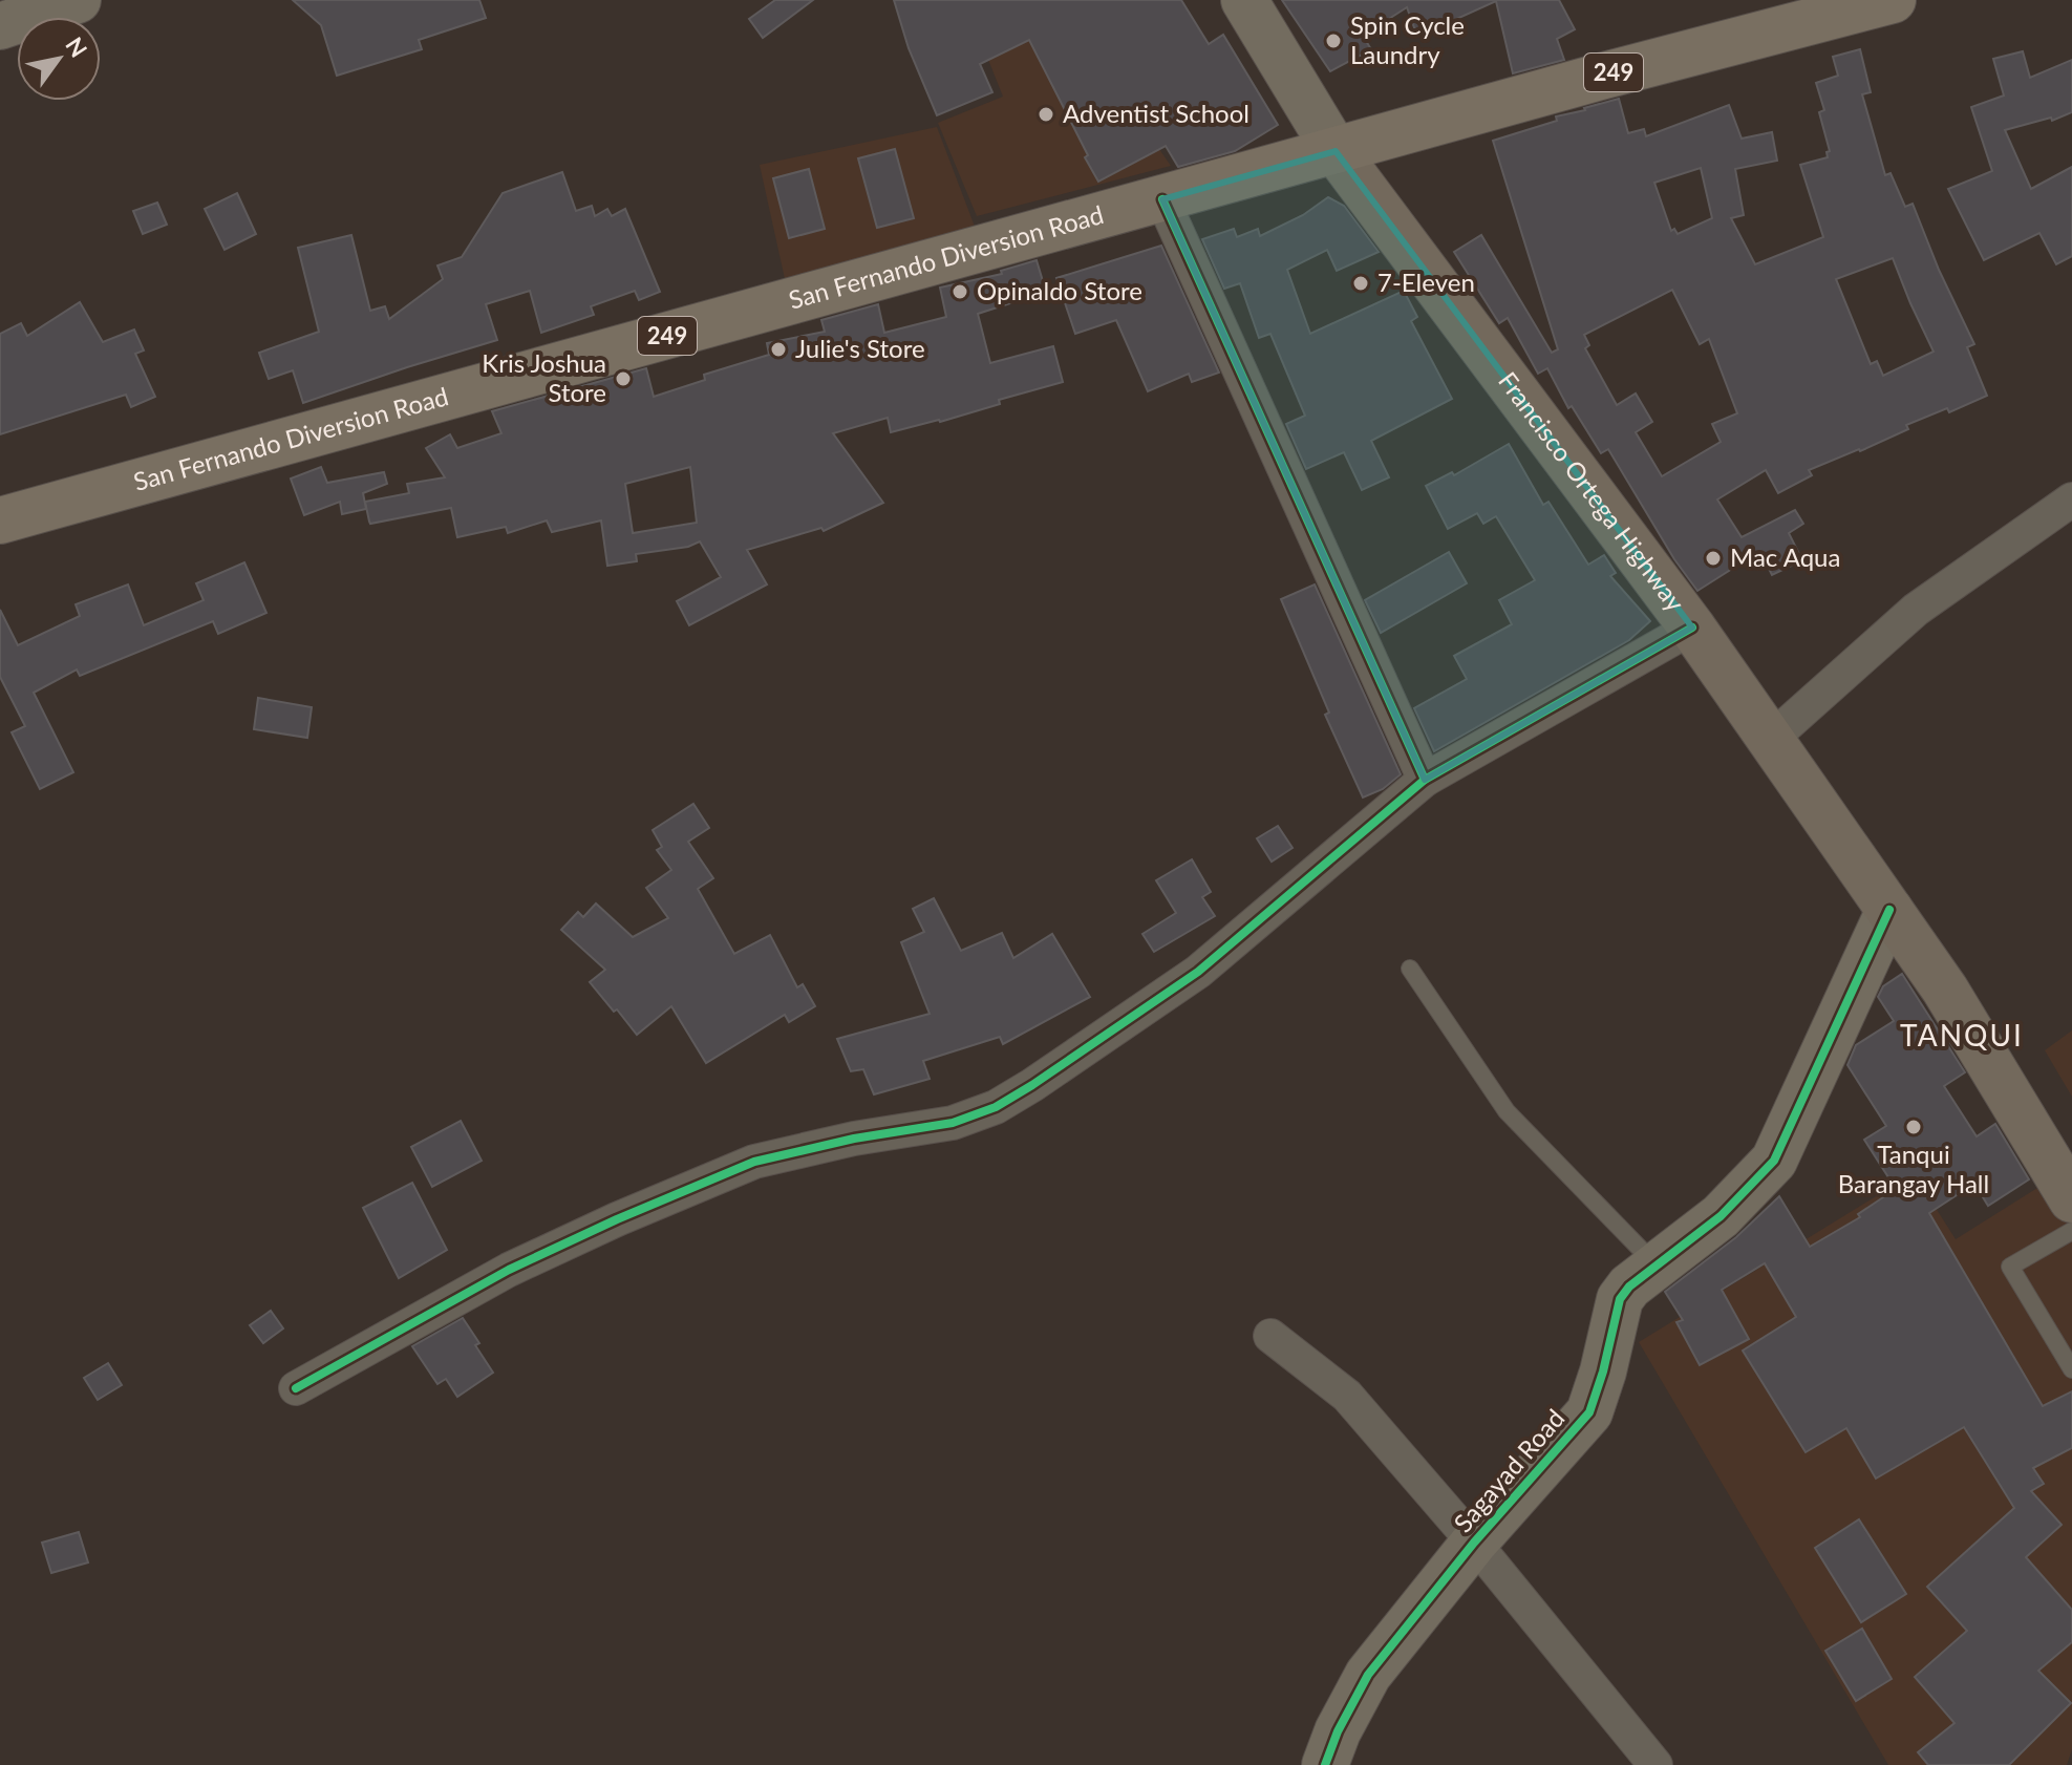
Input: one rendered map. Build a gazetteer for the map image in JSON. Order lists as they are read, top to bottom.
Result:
{
  "streets": {
    "highway": ["249", "San Fernando Diversion Road"],
    "main road": ["Francisco Ortega Highway"],
    "street": ["Sagayad Road"]
  },
  "crossings": [
    ["San Fernando Diversion Road", "Francisco Ortega Highway"],
    ["Francisco Ortega Highway", "Sagayad Road"]
  ],
  "districts": ["TANQUI"],
  "places": [
    "Spin Cycle Laundry",
    "Adventist School",
    "7-Eleven",
    "Opinaldo Store",
    "Julie's Store",
    "Kris Joshua Store",
    "Mac Aqua",
    "Tanqui Barangay Hall"
  ],
  "north": "top right"
}
